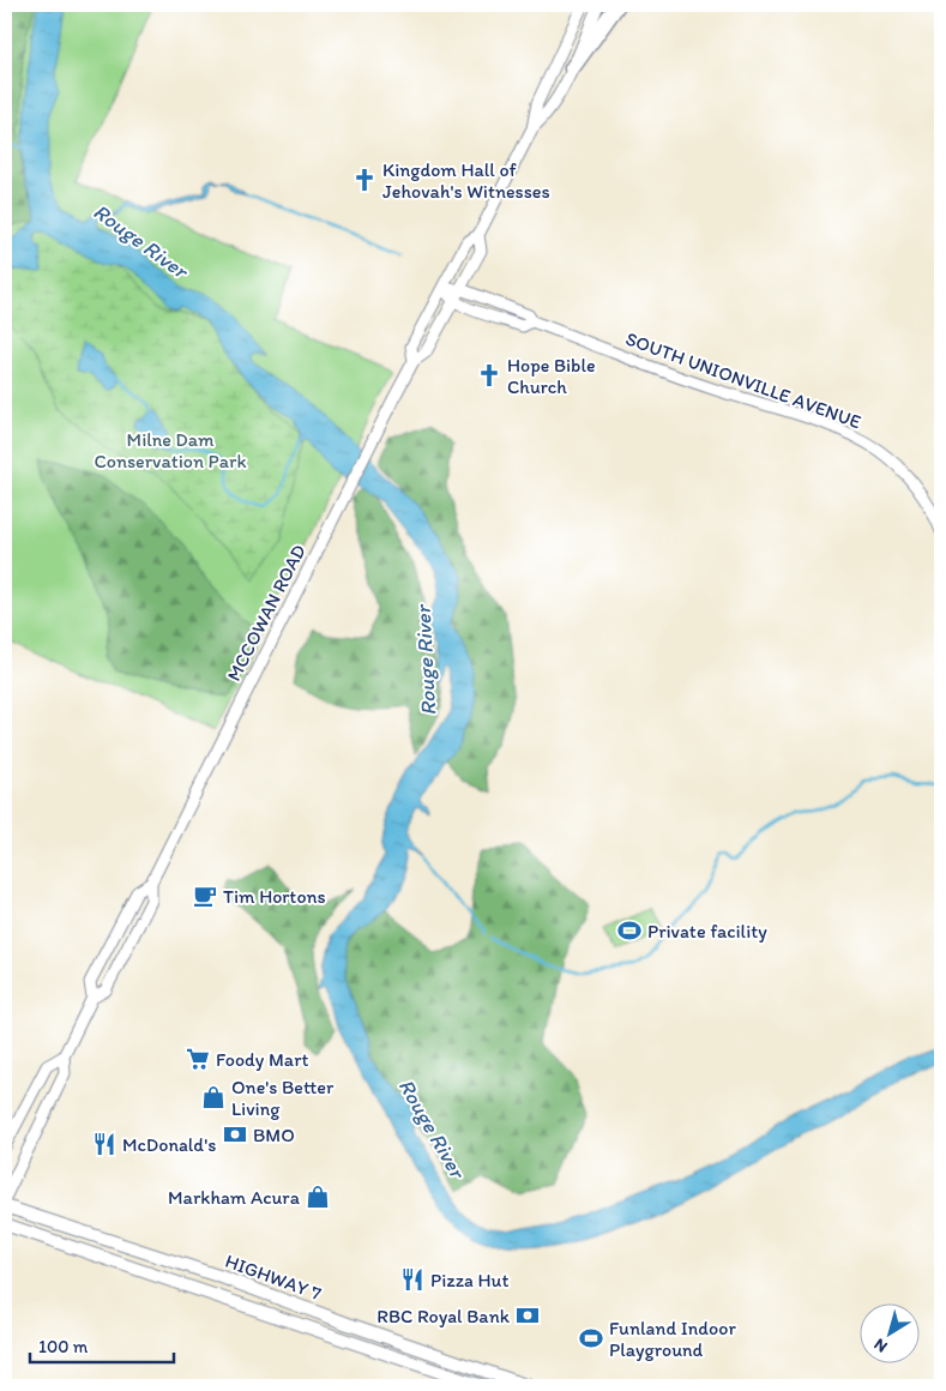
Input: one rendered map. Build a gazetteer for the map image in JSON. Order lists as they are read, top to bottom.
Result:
{
  "streets": {
    "main road": ["SOUTH UNIONVILLE AVENUE", "MCCOWAN ROAD", "HIGHWAY 7"]
  },
  "crossings": [
    ["SOUTH UNIONVILLE AVENUE", "MCCOWAN ROAD"]
  ],
  "water": ["Rouge River"],
  "parks": ["Milne Dam Conservation Park"],
  "places": {
    "church": ["Kingdom Hall of Jehovah's Witnesses", "Hope Bible Church"],
    "cafe": ["Tim Hortons"],
    "sports": ["Private facility", "Funland Indoor Playground"],
    "supermarket": ["Foody Mart"],
    "shop": ["One's Better Living", "Markham Acura"],
    "bank": ["BMO", "RBC Royal Bank"],
    "restaurant": ["McDonald's", "Pizza Hut"]
  },
  "scale_bar": "100 m",
  "north": "bottom left"
}
